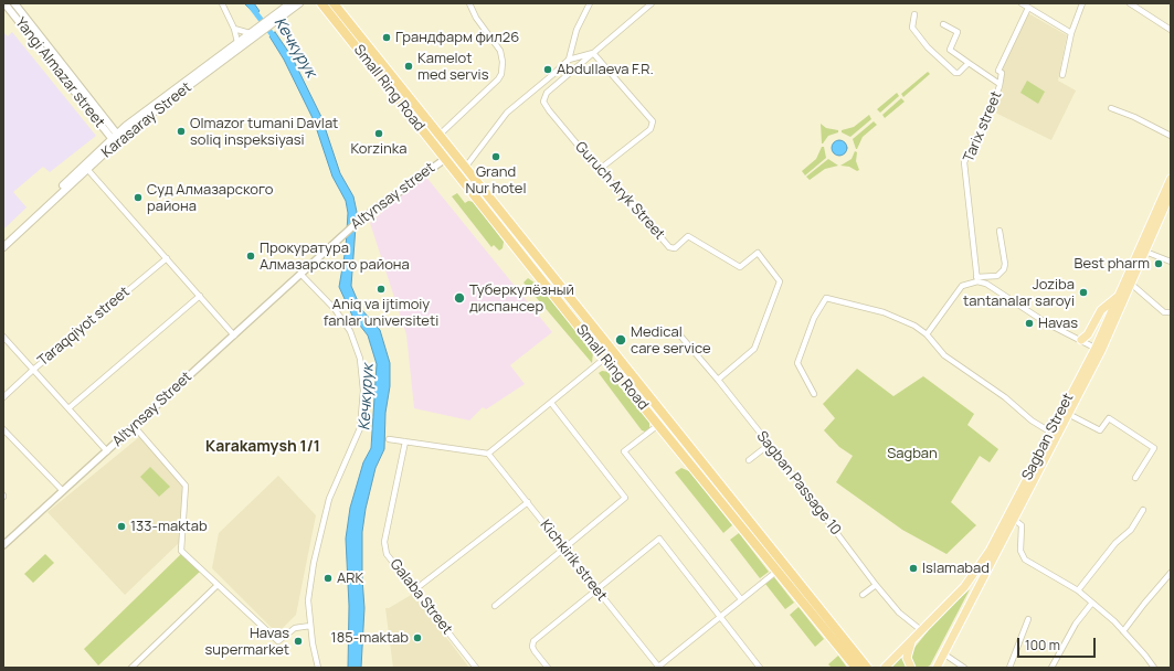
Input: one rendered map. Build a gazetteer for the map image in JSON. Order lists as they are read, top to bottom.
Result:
{
  "streets": {
    "highway": ["Small Ring Road"],
    "main road": ["Yangi Almazar street", "Karasaray Street", "Sagban Street"],
    "street": [
      "Tarix street",
      "Guruch Aryk Street",
      "Altynsay street",
      "Taraqqiyot street",
      "Altynsay Street",
      "Sagban Passage 10",
      "Kichkirik street",
      "Galaba Street"
    ]
  },
  "crossings": [
    ["Yangi Almazar street", "Karasaray Street"],
    ["Small Ring Road", "Altynsay street"],
    ["Guruch Aryk Street", "Sagban Passage 10"],
    ["Altynsay street", "Altynsay Street"],
    ["Sagban Street", "Sagban Passage 10"]
  ],
  "districts": ["Karakamysh 1/1"],
  "water": ["Кечкурук"],
  "parks": ["Sagban"],
  "places": [
    "Грандфарм фил26",
    "Kamelot med servis",
    "Abdullaeva F.R.",
    "Olmazor tumani Davlat soliq inspeksiyasi",
    "Korzinka",
    "Grand Nur hotel",
    "Суд Алмазарского района",
    "Прокуратура Алмазарского района",
    "Best pharm",
    "Aniq va ijtimoiy fanlar universiteti",
    "Joziba tantanalar saroyi",
    "Туберкулёзный диспансер",
    "Havas",
    "Medical care service",
    "133-maktab",
    "Islamabad",
    "ARK",
    "185-maktab",
    "Havas supermarket"
  ],
  "scale_bar": "100 m"
}
